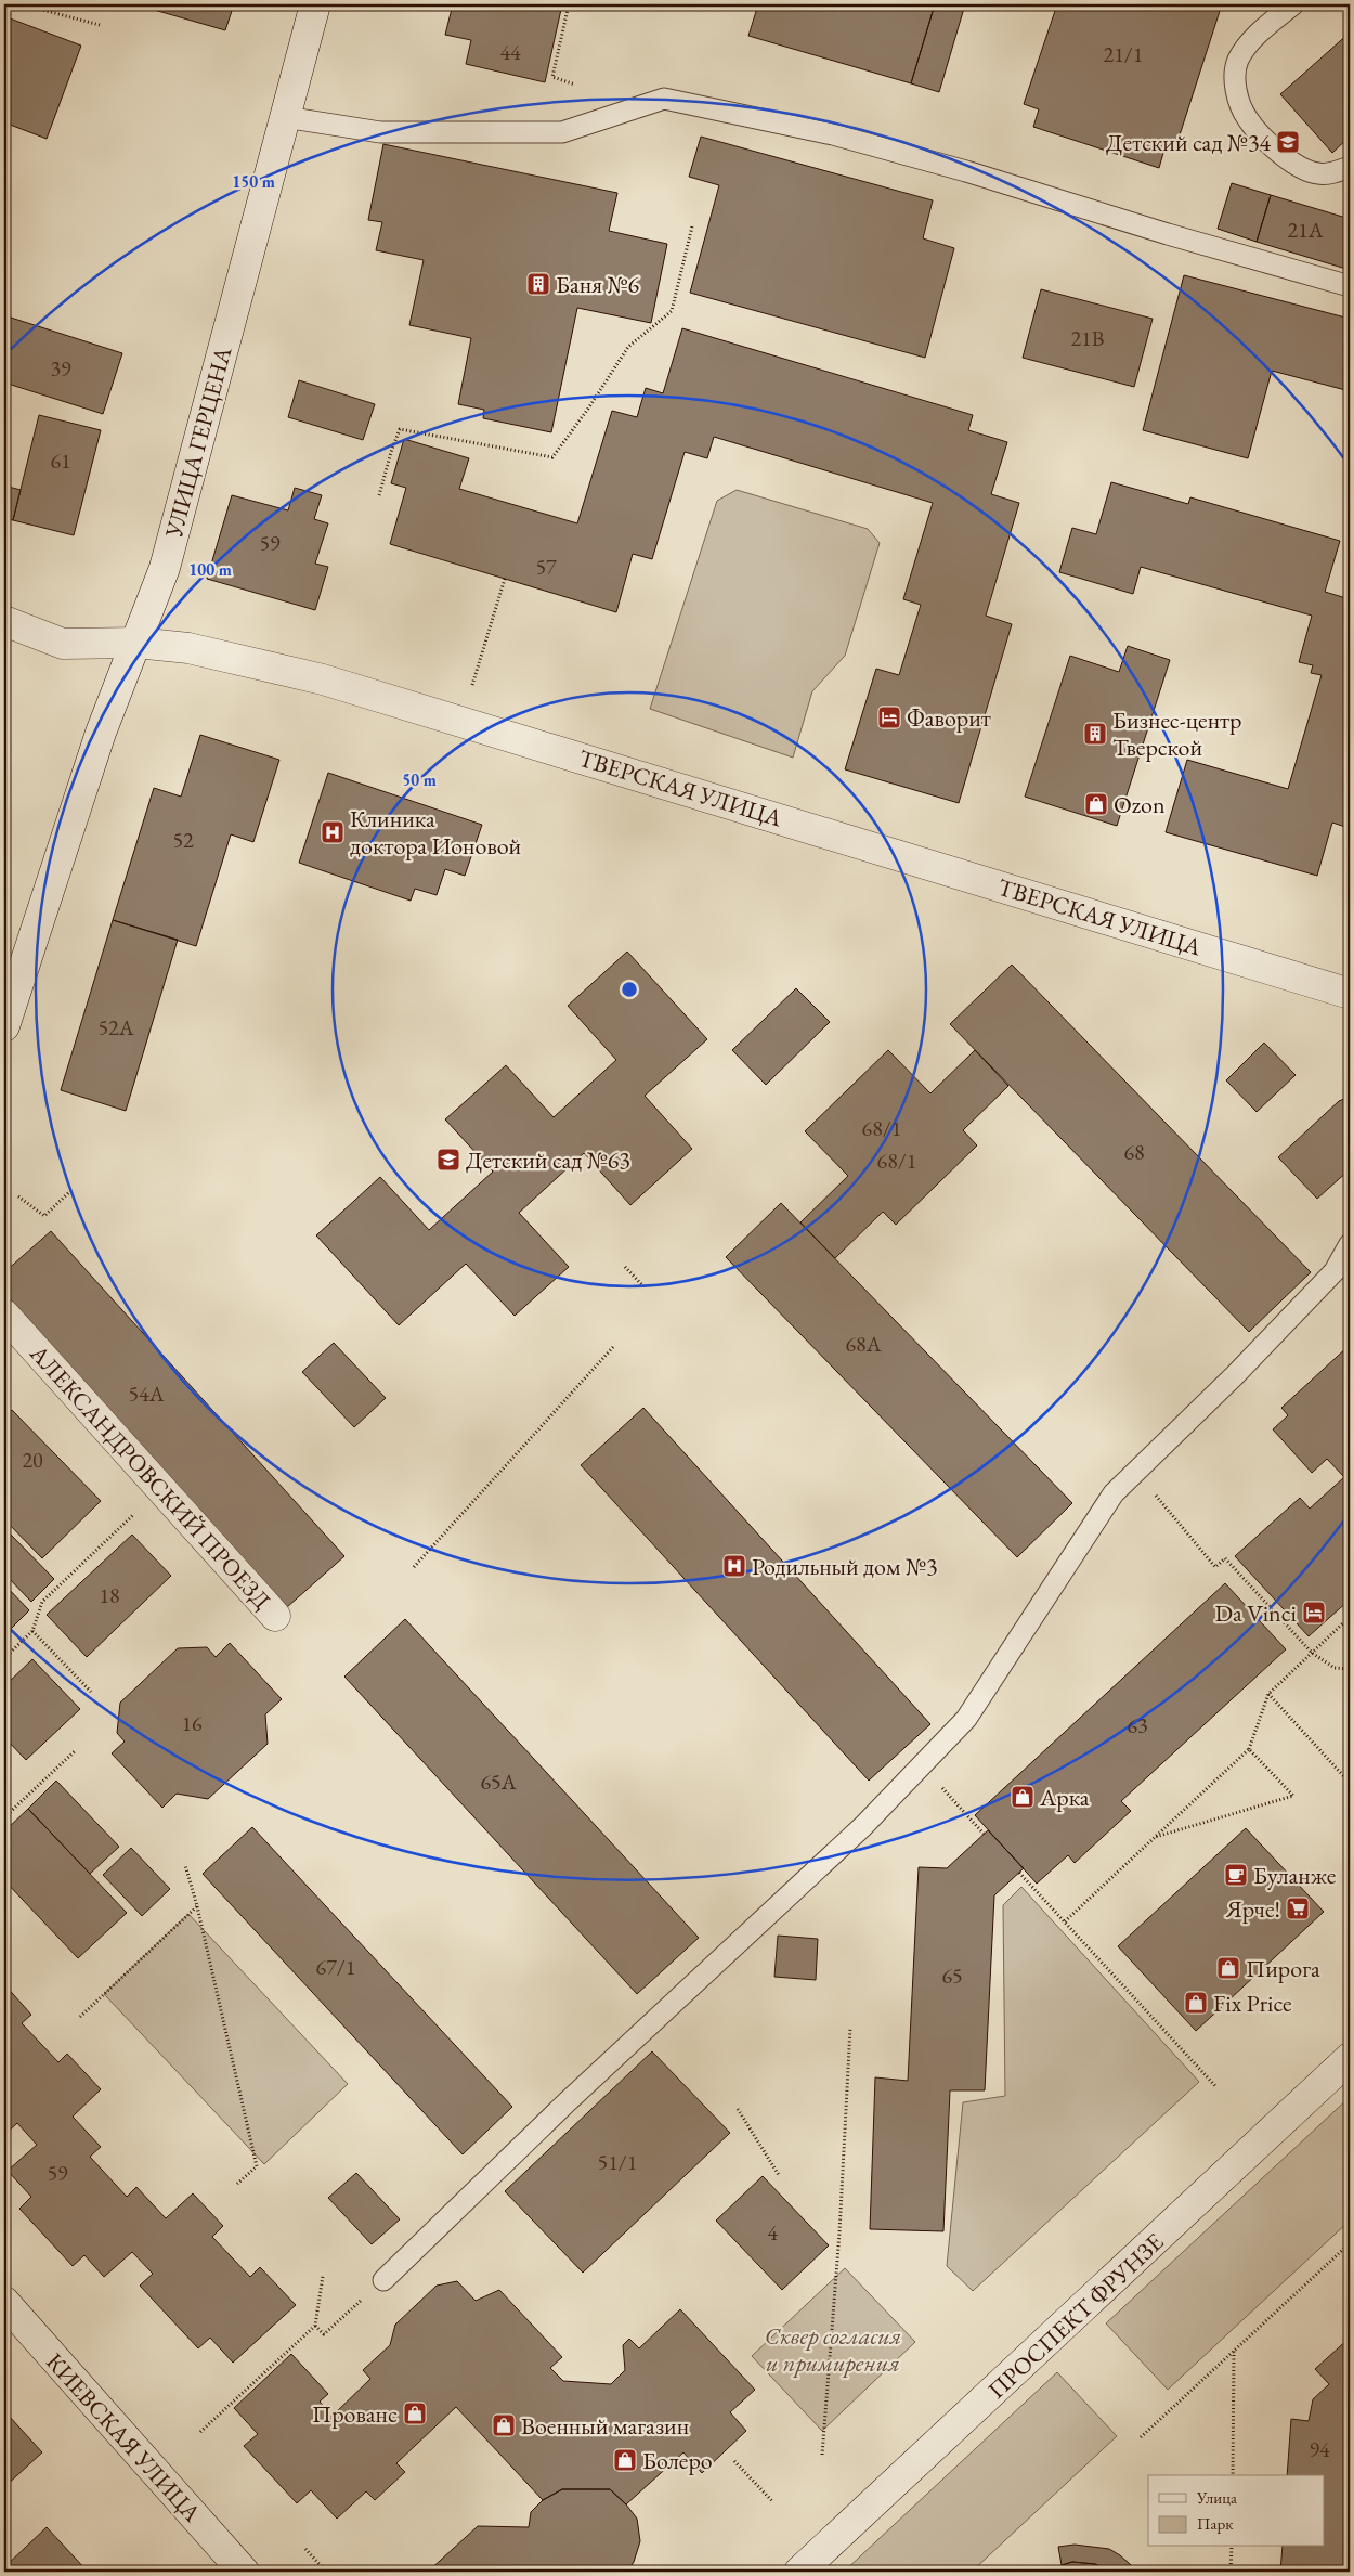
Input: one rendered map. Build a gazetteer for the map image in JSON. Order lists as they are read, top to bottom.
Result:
{
  "streets": {
    "street": [
      "УЛИЦА ГЕРЦЕНА",
      "ТВЕРСКАЯ УЛИЦА",
      "АЛЕКСАНДРОВСКИЙ ПРОЕЗД",
      "ПРОСПЕКТ ФРУНЗЕ",
      "КИЕВСКАЯ УЛИЦА"
    ]
  },
  "crossings": [
    ["УЛИЦА ГЕРЦЕНА", "ТВЕРСКАЯ УЛИЦА"]
  ],
  "parks": ["Сквер согласия и примирения"],
  "places": {
    "school or university": ["Детский сад №34", "Детский сад №63"],
    "building": ["Баня №6", "Бизнес-центр Тверской"],
    "hotel": ["Фаворит", "Da Vinci"],
    "shop": [
      "Ozon",
      "Арка",
      "Пирога",
      "Fix Price",
      "Прованс",
      "Военный магазин",
      "Болеро"
    ],
    "hospital": ["Клиника доктора Ионовой", "Родильный дом №3"],
    "cafe": ["Буланже"],
    "supermarket": ["Ярче!"]
  },
  "house_numbers": [
    "44",
    "21/1",
    "21А",
    "21В",
    "39",
    "61",
    "59",
    "57",
    "52",
    "52А",
    "68/1",
    "68",
    "68/1",
    "68А",
    "54А",
    "20",
    "18",
    "16",
    "63",
    "65А",
    "67/1",
    "65",
    "51/1",
    "59",
    "4",
    "94"
  ],
  "legend": ["Улица", "Парк"],
  "rings": ["150 m", "100 m", "50 m"]
}
